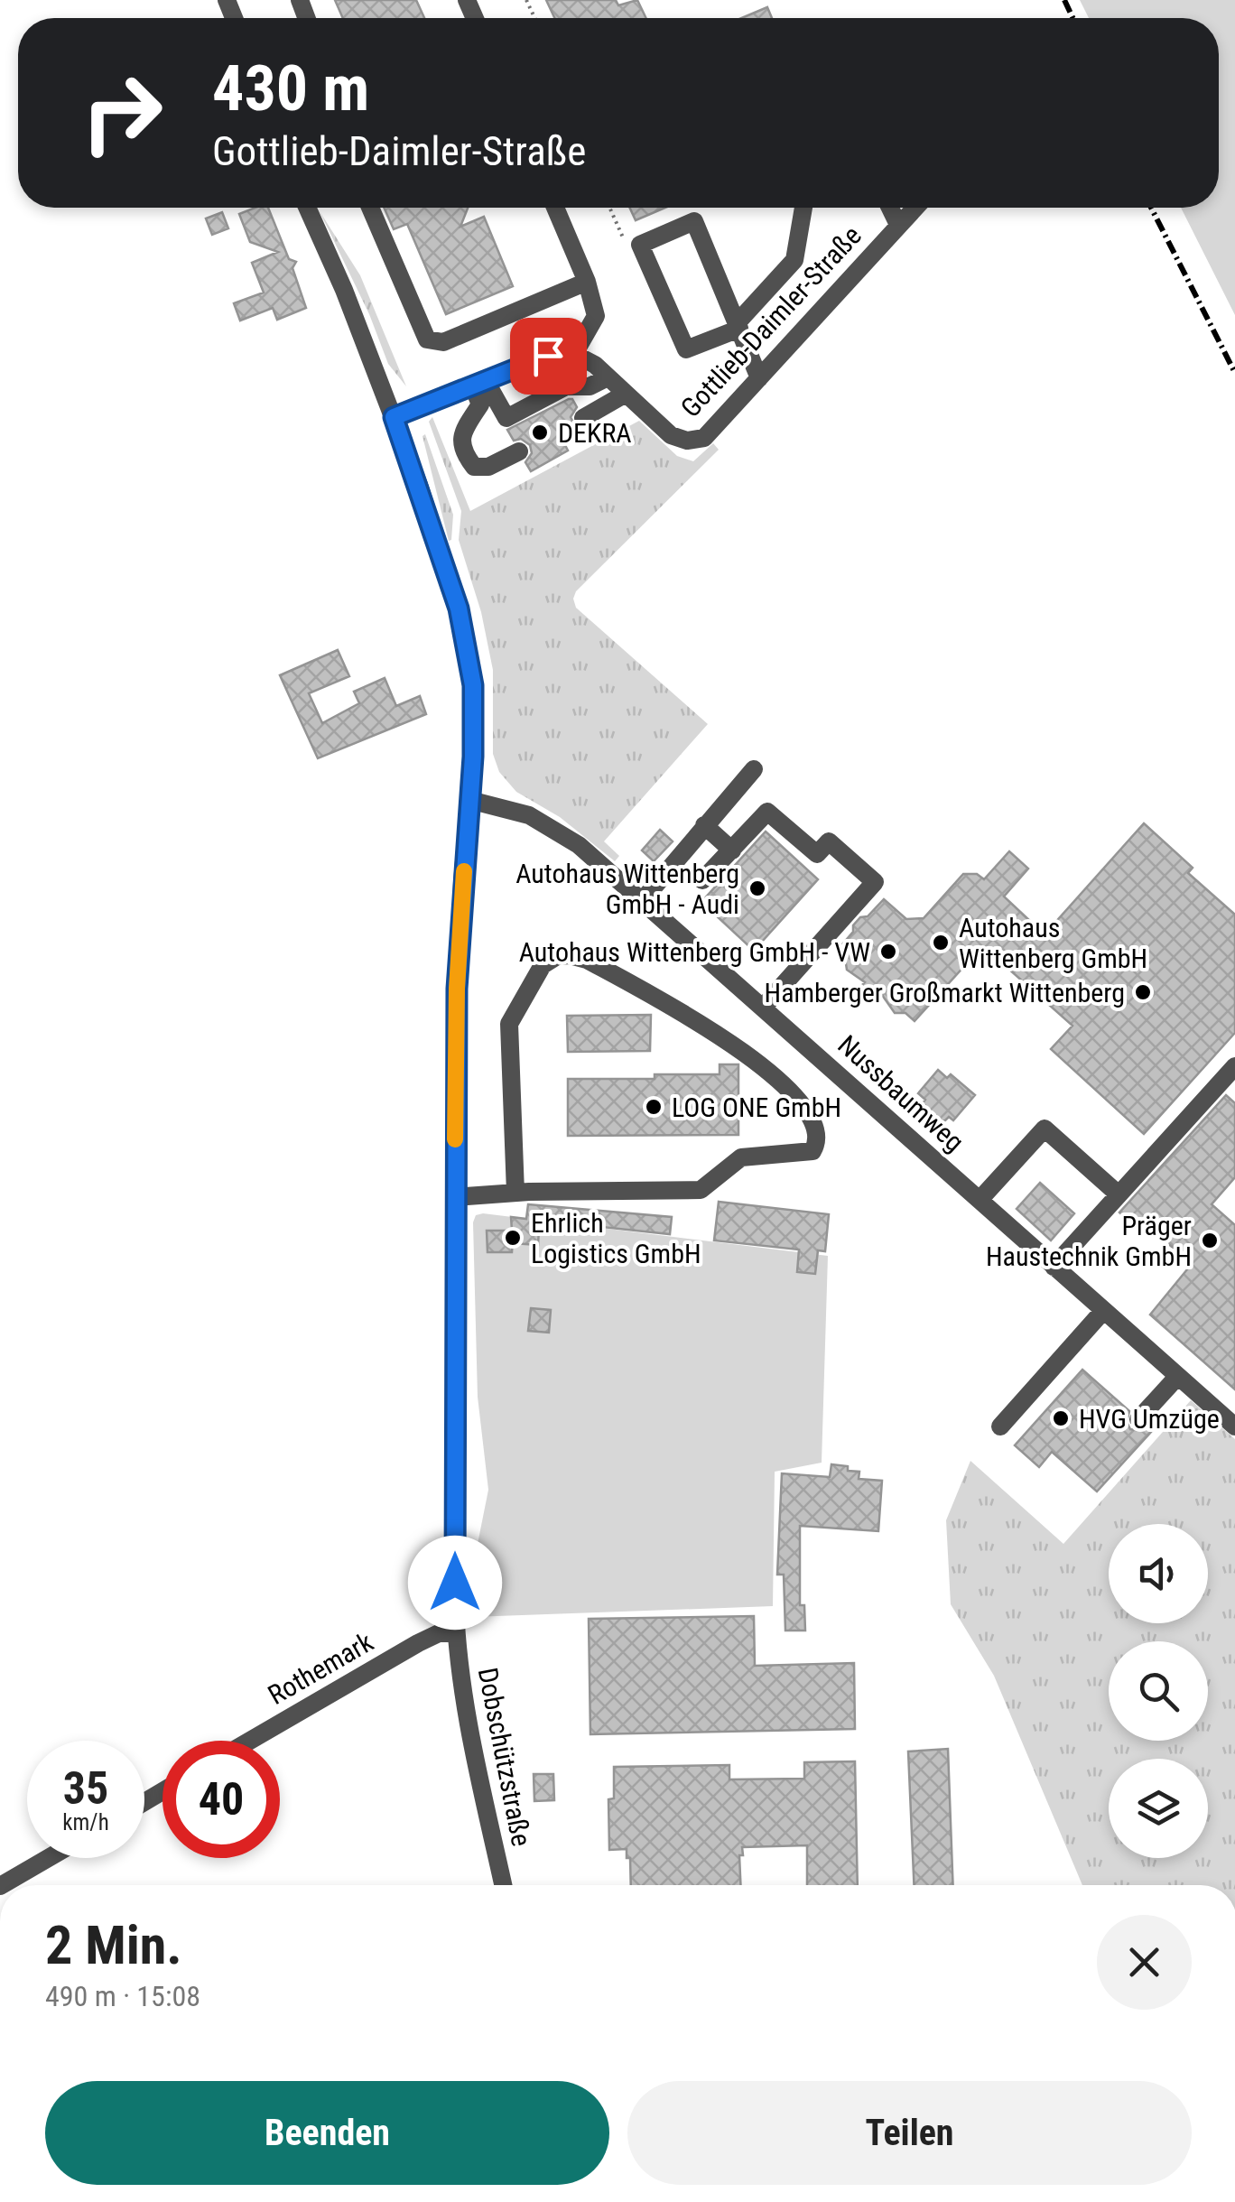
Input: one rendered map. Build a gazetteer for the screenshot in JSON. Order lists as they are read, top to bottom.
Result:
{
  "streets": {
    "street": [
      "Gottlieb-Daimler-Straße",
      "Nussbaumweg",
      "Rothemark",
      "Dobschützstraße"
    ]
  },
  "crossings": [
    ["Nussbaumweg", "Dobschützstraße"],
    ["Rothemark", "Dobschützstraße"]
  ],
  "places": [
    "DEKRA",
    "Autohaus Wittenberg GmbH - Audi",
    "Autohaus Wittenberg GmbH",
    "Autohaus Wittenberg GmbH - VW",
    "Hamberger Großmarkt Wittenberg",
    "LOG ONE GmbH",
    "Ehrlich Logistics GmbH",
    "Präger Haustechnik GmbH",
    "HVG Umzüge"
  ],
  "page": {
    "turn": ["430 m", "Gottlieb-Daimler-Straße"],
    "speed": "35 km/h",
    "limit": "40",
    "heading": ["2 Min.", "490 m · 15:08"],
    "buttons": ["Beenden", "Teilen"]
  }
}
